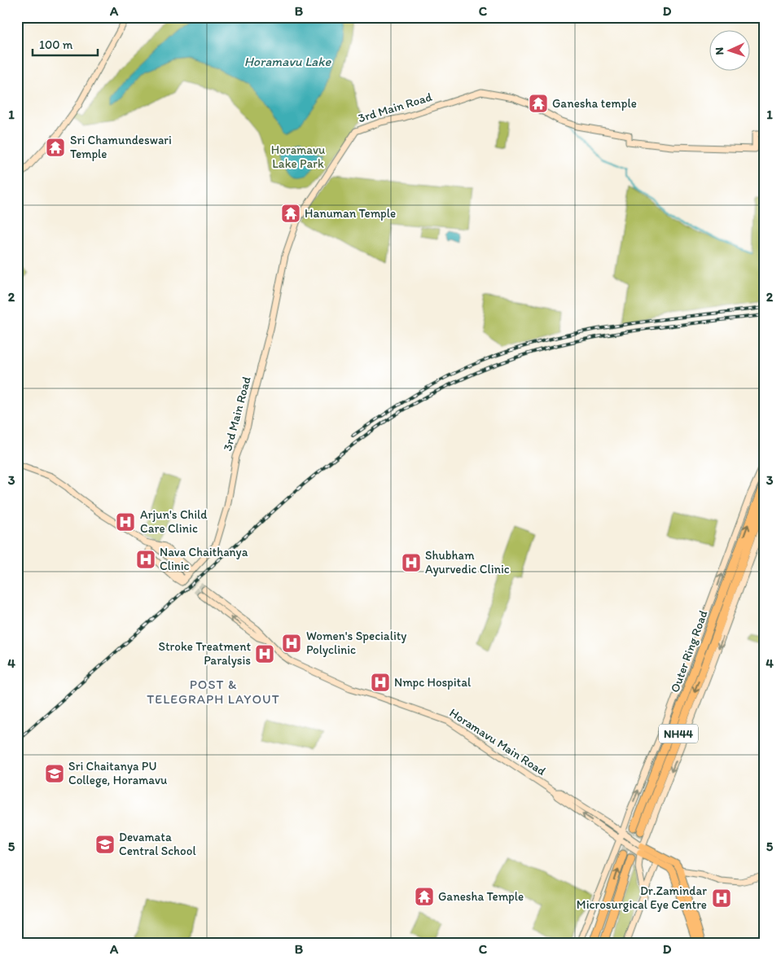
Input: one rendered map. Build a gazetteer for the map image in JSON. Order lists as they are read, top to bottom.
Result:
{
  "streets": {
    "highway": ["Outer Ring Road", "NH44"],
    "street": ["3rd Main Road", "Horamavu Main Road"]
  },
  "districts": ["POST & TELEGRAPH LAYOUT"],
  "water": ["Horamavu Lake"],
  "parks": ["Horamavu Lake Park"],
  "places": {
    "temple": [
      "Ganesha temple",
      "Sri Chamundeswari Temple",
      "Hanuman Temple",
      "Ganesha Temple"
    ],
    "hospital": [
      "Arjun's Child Care Clinic",
      "Nava Chaithanya Clinic",
      "Shubham Ayurvedic Clinic",
      "Women's Speciality Polyclinic",
      "Stroke Treatment Paralysis",
      "Nmpc Hospital",
      "Dr.Zamindar Microsurgical Eye Centre"
    ],
    "school or university": ["Sri Chaitanya PU College, Horamavu", "Devamata Central School"]
  },
  "scale_bar": "100 m",
  "north": "left",
  "grid": {
    "columns": [
      "A",
      "B",
      "C",
      "D"
    ],
    "rows": [
      "1",
      "2",
      "3",
      "4",
      "5"
    ]
  }
}
